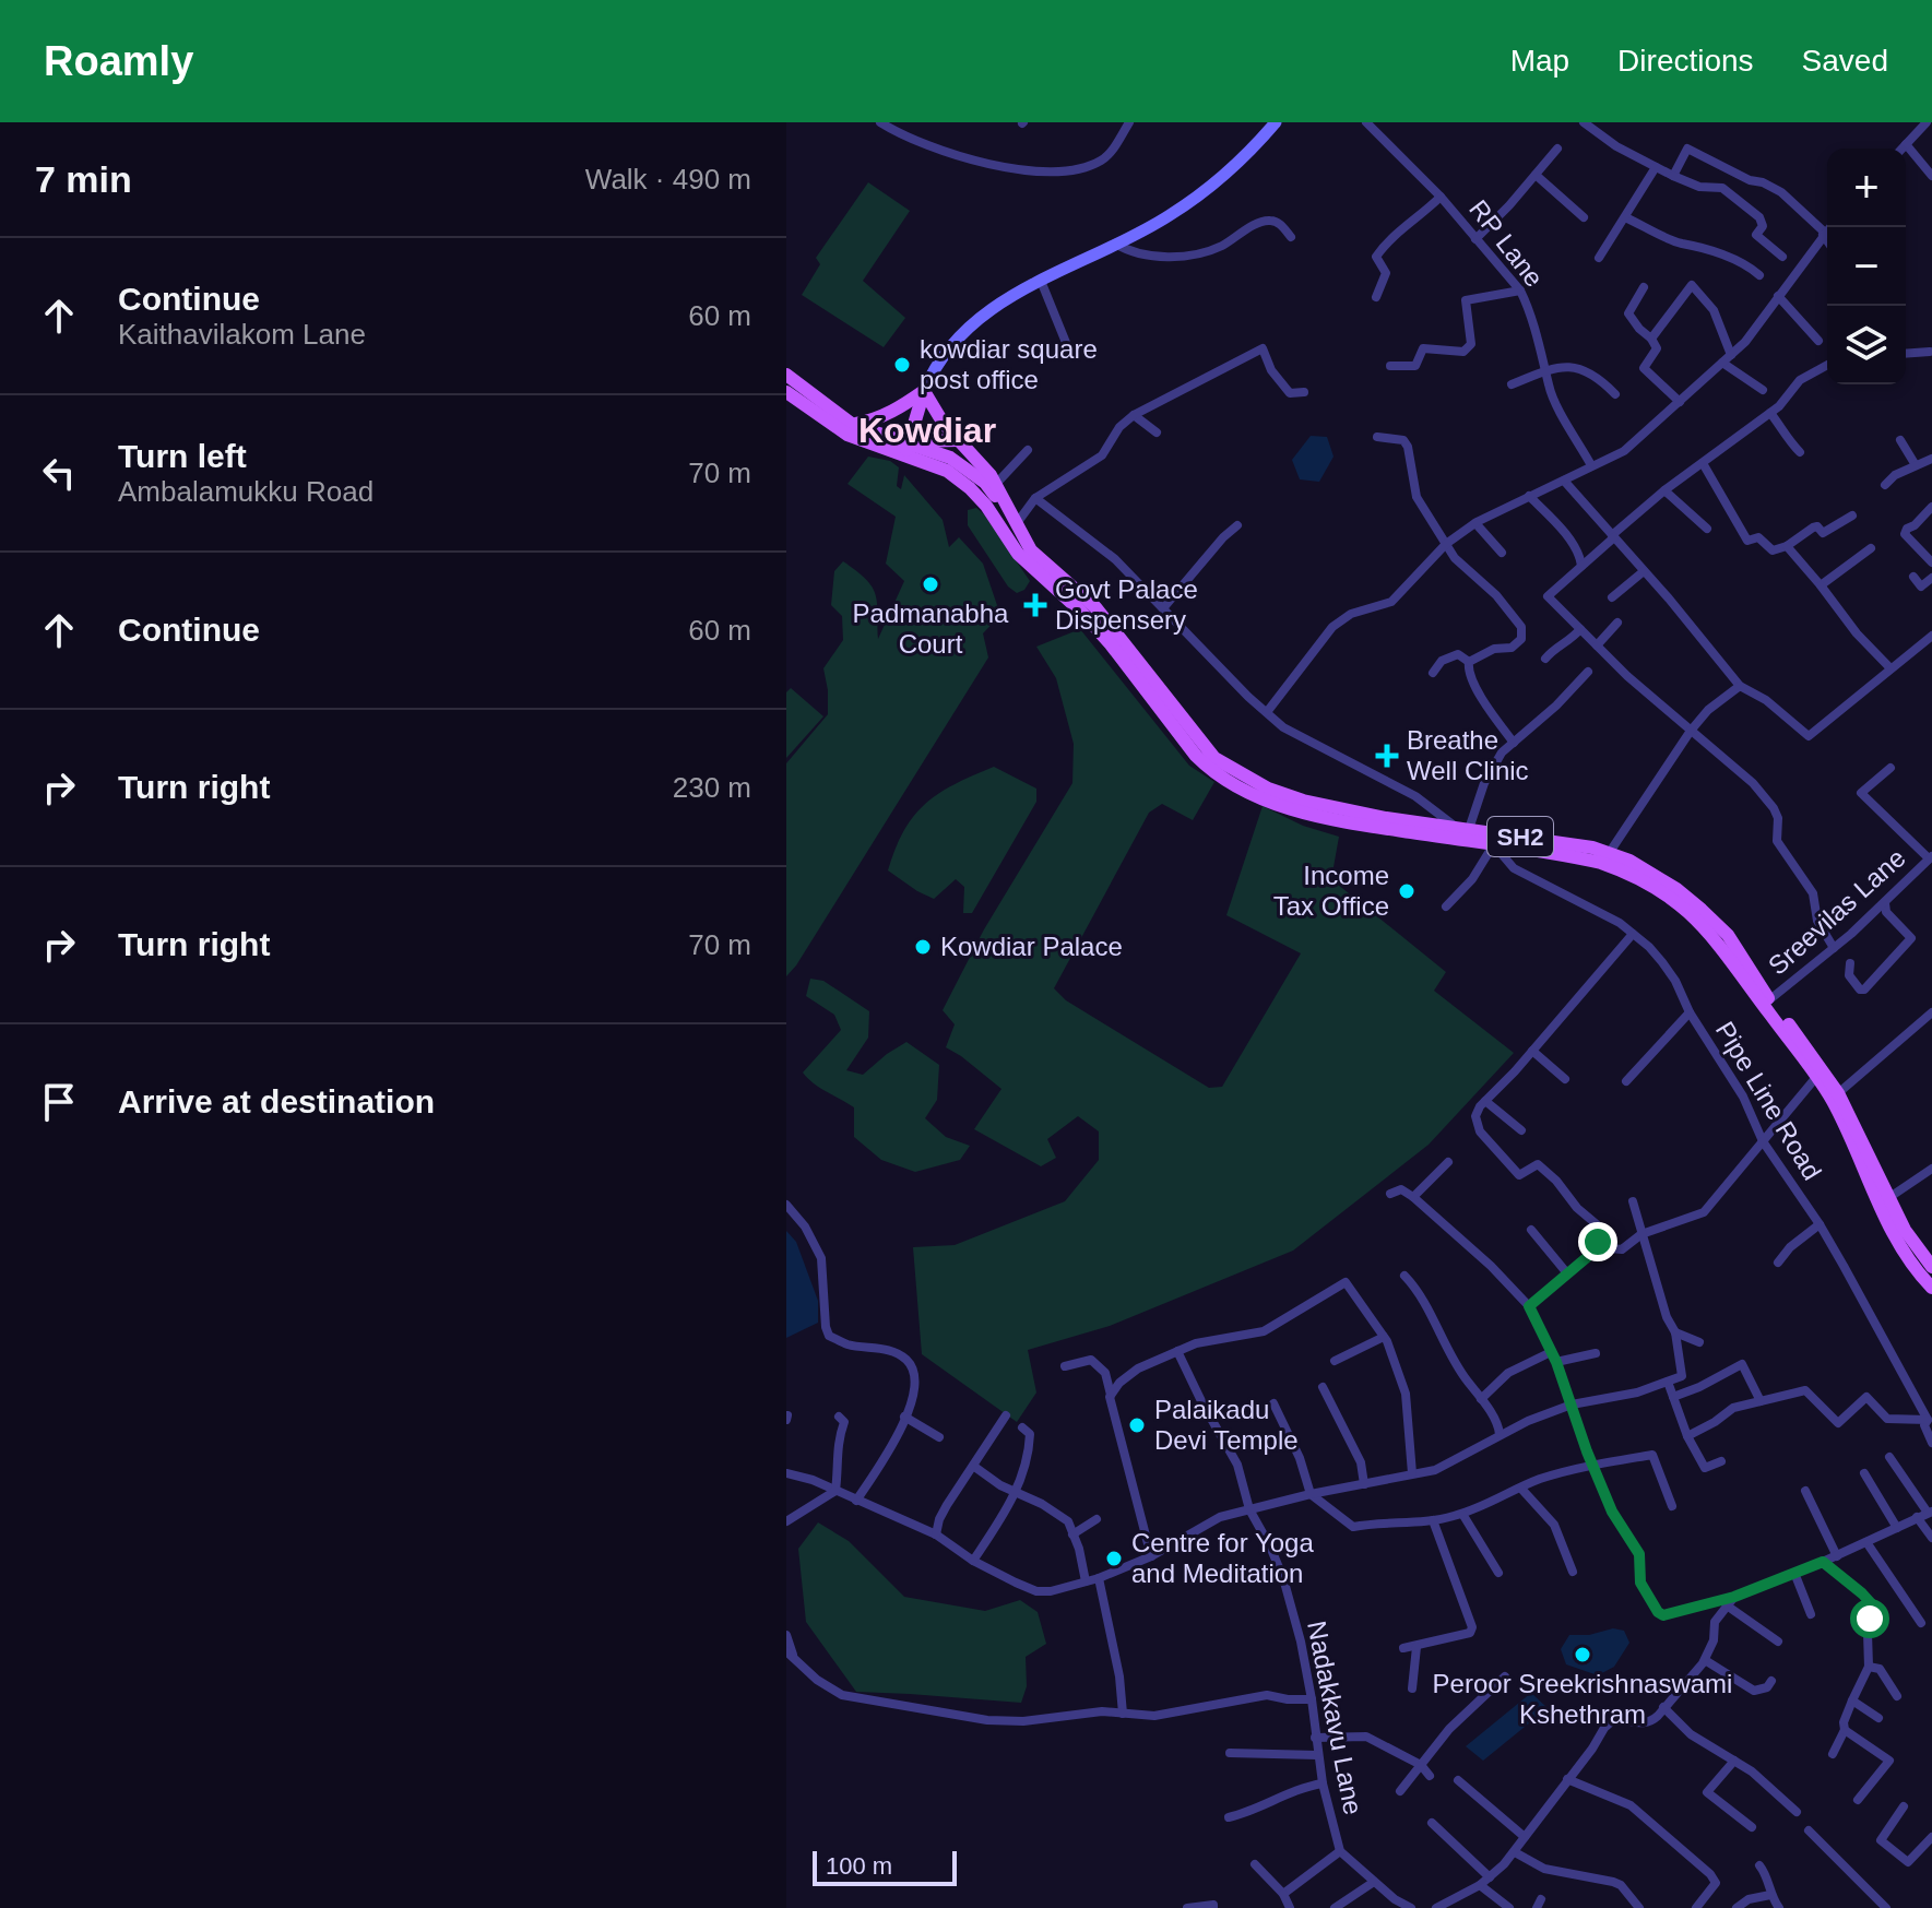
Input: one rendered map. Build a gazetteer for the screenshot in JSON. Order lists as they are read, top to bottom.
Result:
{
  "streets": {
    "main road": ["SH2"],
    "street": [
      "RP Lane",
      "Sreevilas Lane",
      "Pipe Line Road",
      "Nadakkavu Lane"
    ]
  },
  "districts": ["Kowdiar"],
  "places": {
    "other": [
      "kowdiar square post office",
      "Padmanabha Court",
      "Income Tax Office",
      "Kowdiar Palace",
      "Palaikadu Devi Temple",
      "Centre for Yoga and Meditation",
      "Peroor Sreekrishnaswami Kshethram"
    ],
    "health": ["Govt Palace Dispensery", "Breathe Well Clinic"]
  },
  "scale_bar": "100 m",
  "page": {
    "header": "Roamly",
    "nav": ["Map", "Directions", "Saved"],
    "heading": ["7 min", "Walk · 490 m"],
    "map_buttons": ["+", "−"],
    "list": [
      ["Continue", "Kaithavilakom Lane", "60 m"],
      ["Turn left", "Ambalamukku Road", "70 m"],
      ["Continue", "60 m"],
      ["Turn right", "230 m"],
      ["Turn right", "70 m"],
      "Arrive at destination"
    ],
    "scale": "100 m"
  }
}
